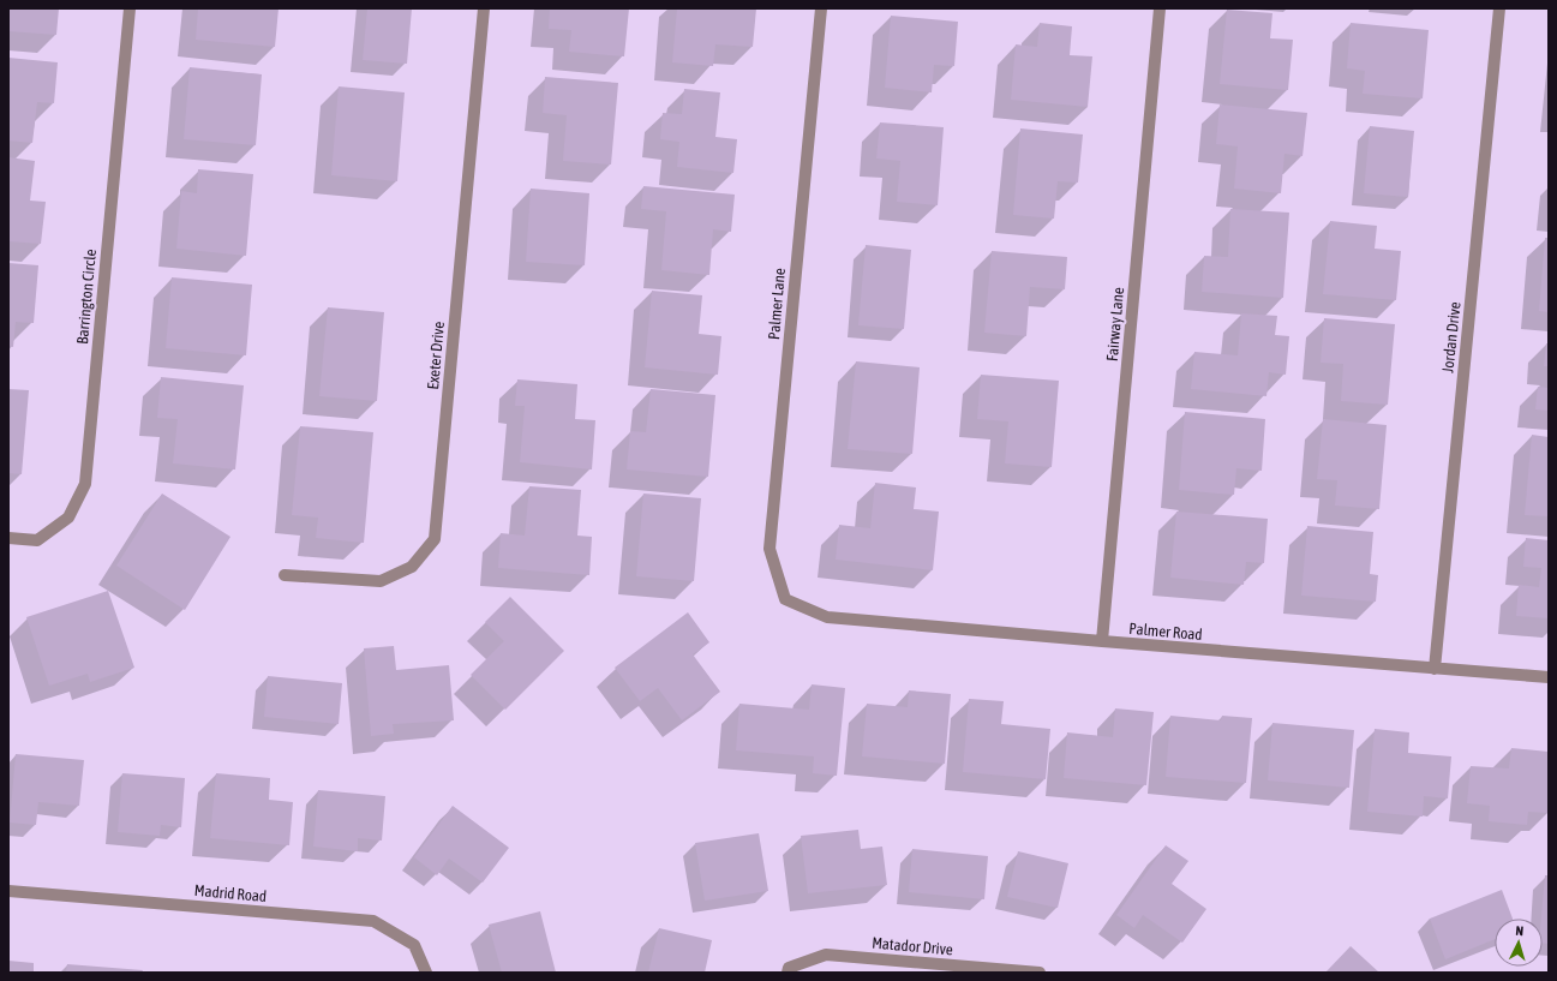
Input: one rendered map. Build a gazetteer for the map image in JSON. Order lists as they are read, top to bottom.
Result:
{
  "streets": {
    "street": [
      "Barrington Circle",
      "Palmer Lane",
      "Fairway Lane",
      "Jordan Drive",
      "Exeter Drive",
      "Palmer Road",
      "Madrid Road",
      "Matador Drive"
    ]
  },
  "crossings": [
    ["Palmer Lane", "Palmer Road"],
    ["Fairway Lane", "Palmer Road"],
    ["Jordan Drive", "Palmer Road"]
  ],
  "north": "top"
}
